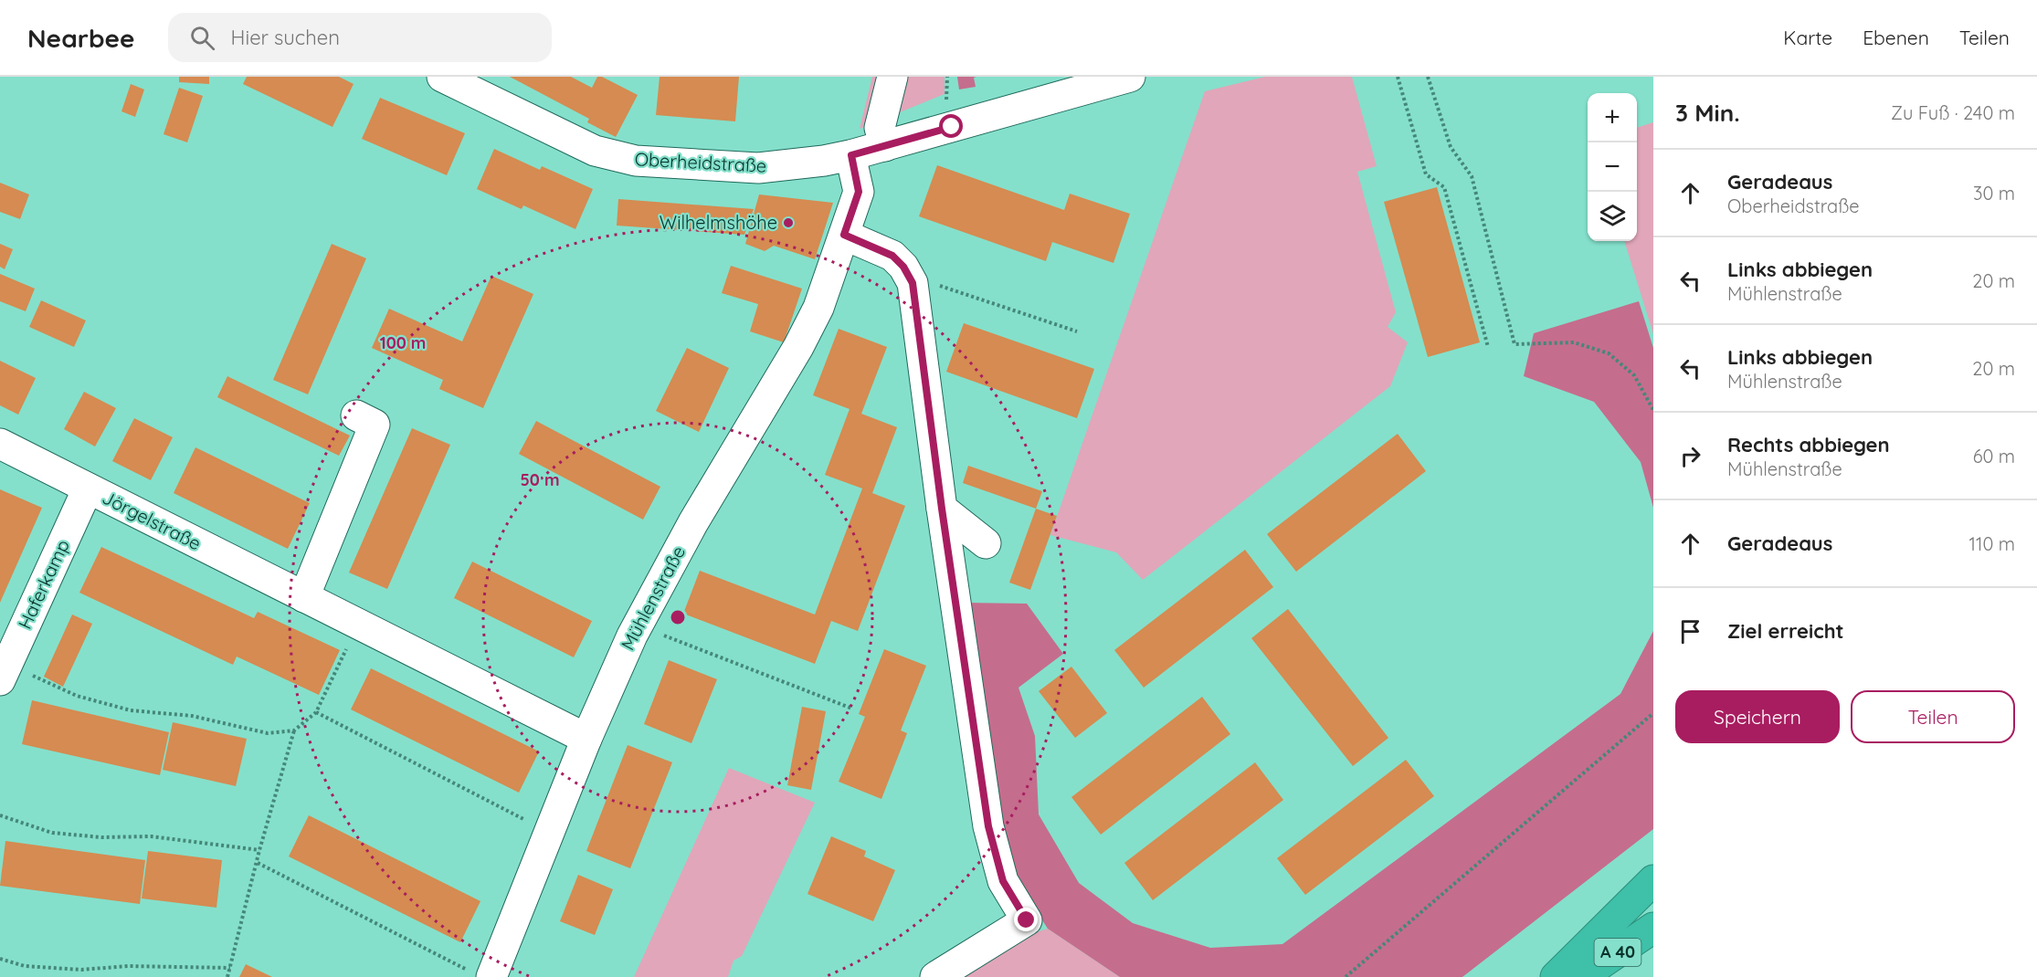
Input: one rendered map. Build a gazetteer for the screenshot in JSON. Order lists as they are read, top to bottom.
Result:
{
  "streets": {
    "highway": ["A 40"],
    "street": [
      "Oberheidstraße",
      "Jörgelstraße",
      "Haferkamp",
      "Mühlenstraße"
    ]
  },
  "crossings": [
    ["Oberheidstraße", "Mühlenstraße"],
    ["Jörgelstraße", "Haferkamp"],
    ["Jörgelstraße", "Mühlenstraße"]
  ],
  "places": ["Wilhelmshöhe"],
  "page": {
    "header": "Nearbee",
    "search": "Hier suchen",
    "nav": ["Karte", "Ebenen", "Teilen"],
    "heading": ["3 Min.", "Zu Fuß · 240 m"],
    "map_buttons": ["+", "−"],
    "list": [
      ["Geradeaus", "Oberheidstraße", "30 m"],
      ["Links abbiegen", "Mühlenstraße", "20 m"],
      ["Links abbiegen", "Mühlenstraße", "20 m"],
      ["Rechts abbiegen", "Mühlenstraße", "60 m"],
      ["Geradeaus", "110 m"],
      "Ziel erreicht"
    ],
    "buttons": ["Speichern", "Teilen"]
  },
  "rings": ["100 m", "50 m"]
}
